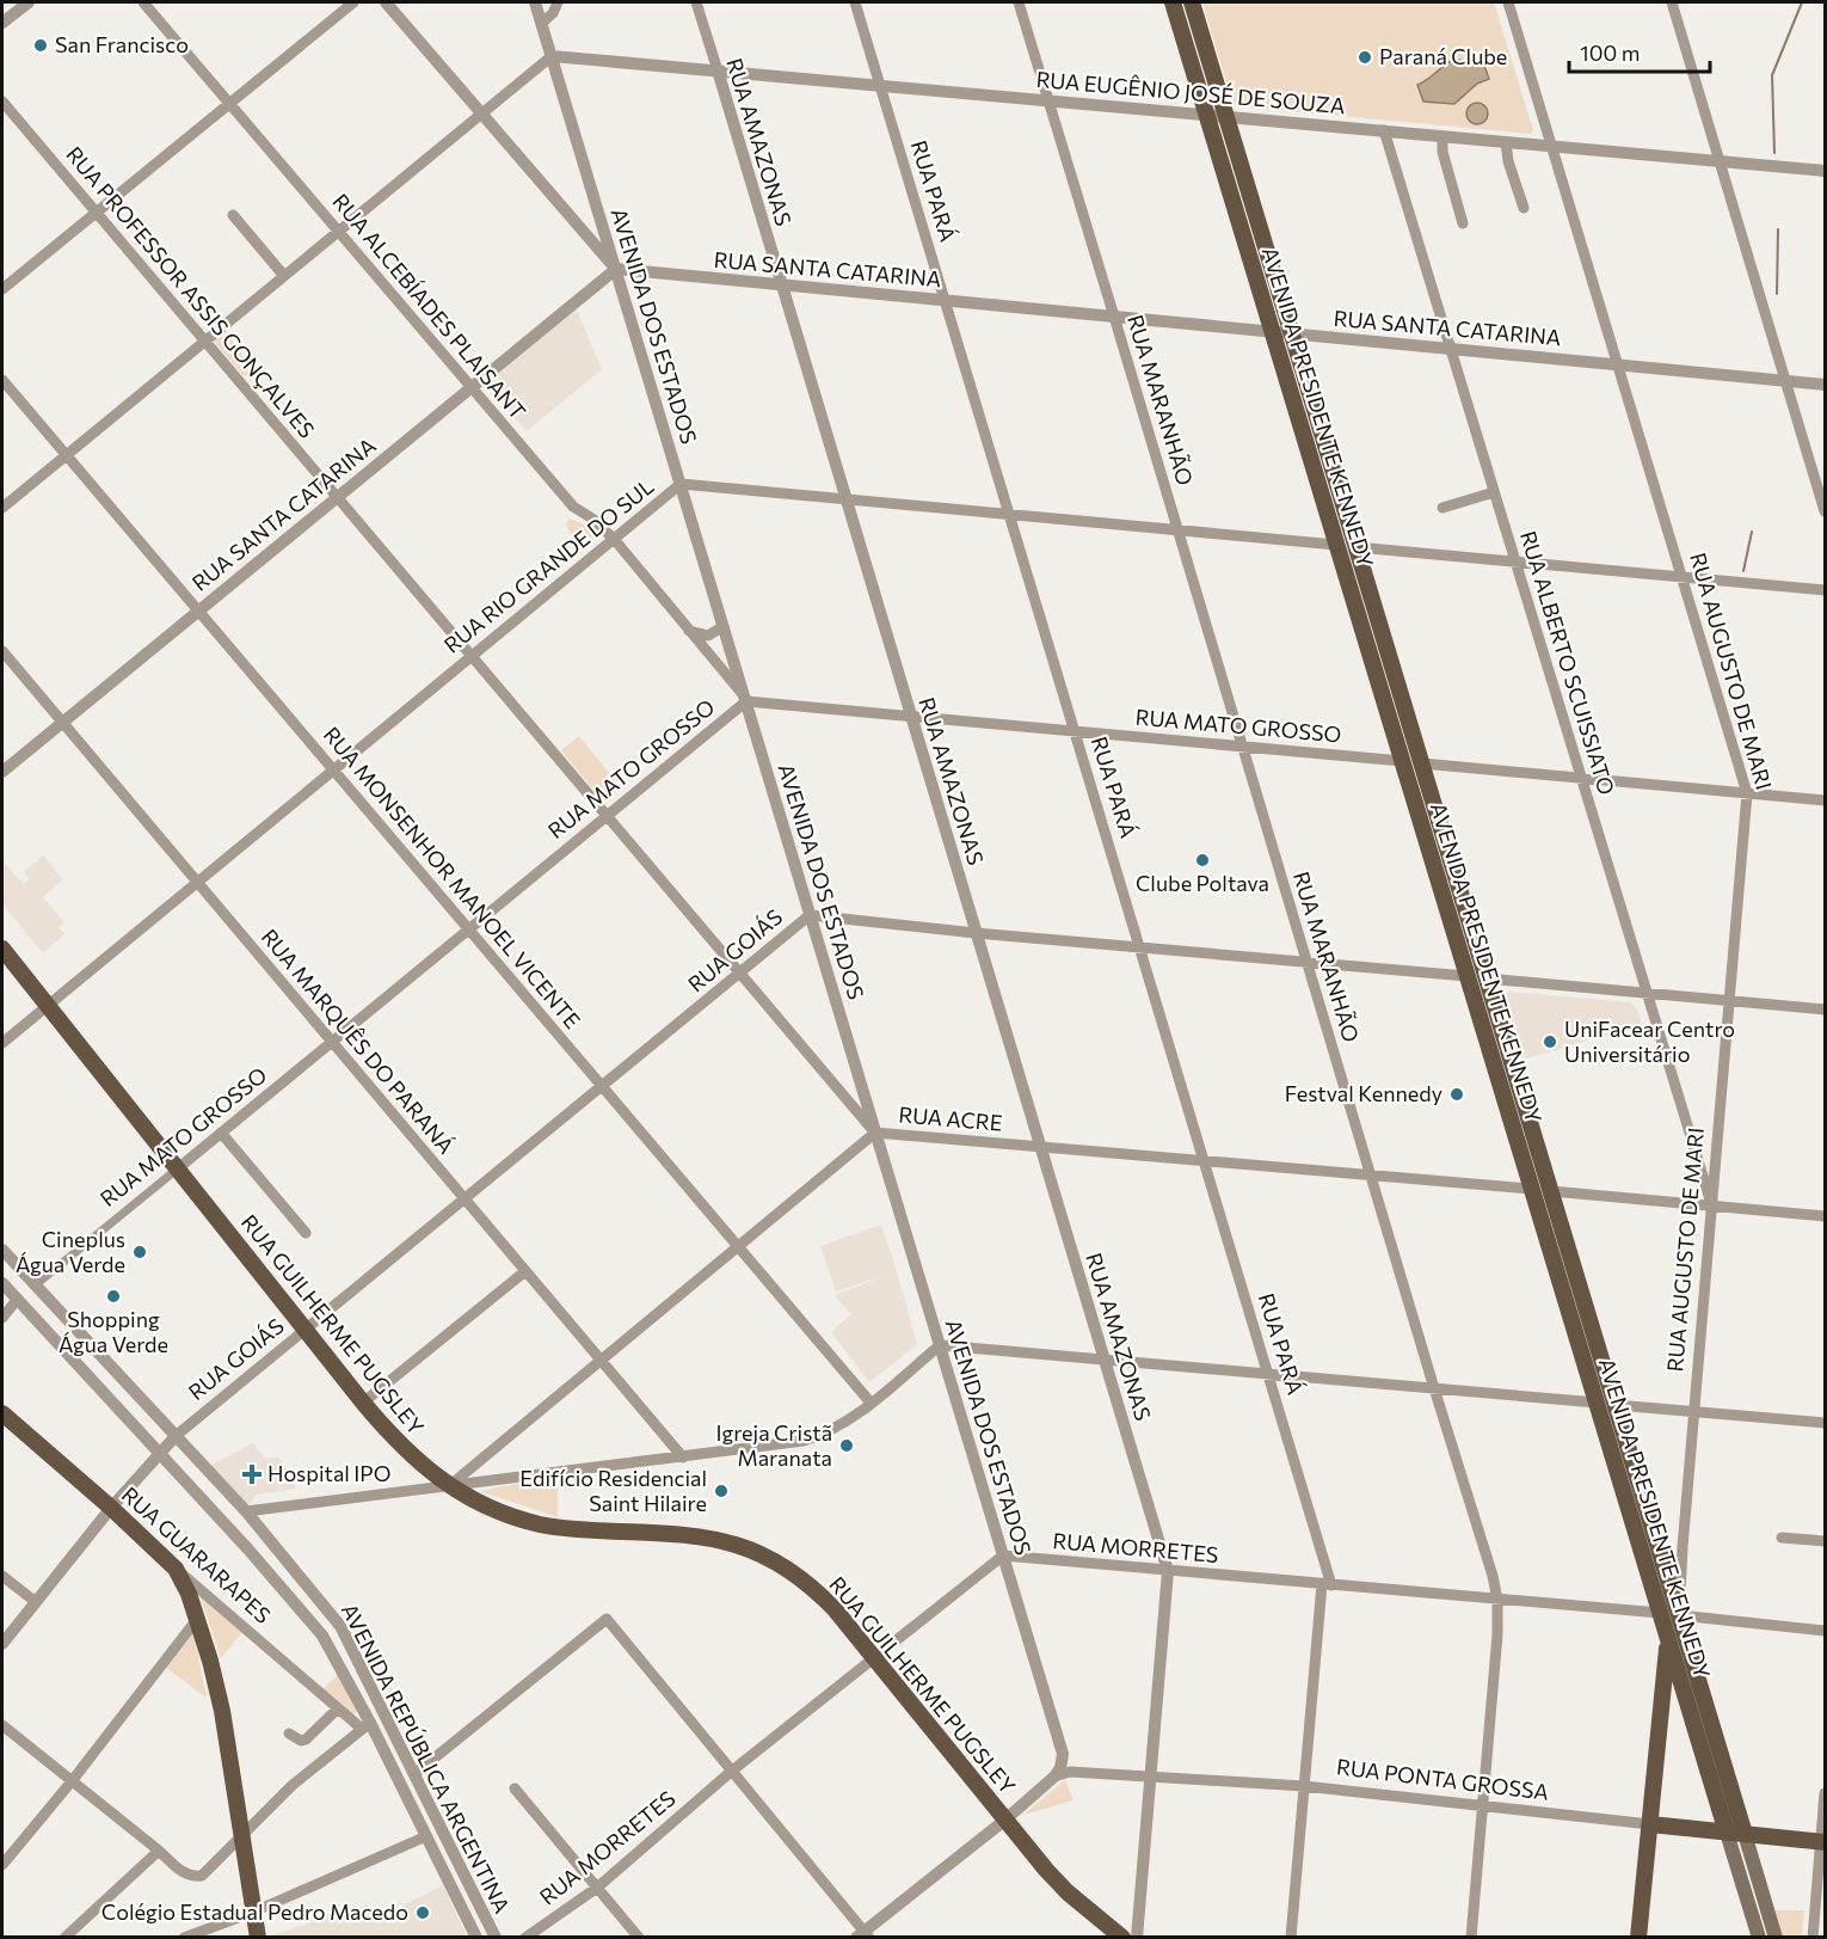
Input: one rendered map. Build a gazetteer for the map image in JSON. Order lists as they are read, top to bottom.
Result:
{
  "streets": {
    "main road": [
      "AVENIDA PRESIDENTE KENNEDY",
      "RUA GUILHERME PUGSLEY",
      "RUA GUARARAPES",
      "RUA PONTA GROSSA"
    ],
    "street": [
      "RUA EUGÊNIO JOSÉ DE SOUZA",
      "RUA AMAZONAS",
      "RUA PARÁ",
      "RUA SANTA CATARINA",
      "RUA PROFESSOR ASSIS GONÇALVES",
      "RUA ALCEBÍADES PLAISANT",
      "AVENIDA DOS ESTADOS",
      "RUA MARANHÃO",
      "RUA RIO GRANDE DO SUL",
      "RUA ALBERTO SCUISSIATO",
      "RUA AUGUSTO DE MARI",
      "RUA MATO GROSSO",
      "RUA MONSENHOR MANOEL VICENTE",
      "RUA GOIÁS",
      "RUA MARQUÊS DO PARANÁ",
      "RUA ACRE",
      "RUA MORRETES",
      "AVENIDA REPÚBLICA ARGENTINA"
    ]
  },
  "crossings": [
    ["RUA EUGÊNIO JOSÉ DE SOUZA", "RUA AMAZONAS"],
    ["RUA EUGÊNIO JOSÉ DE SOUZA", "RUA PARÁ"],
    ["RUA EUGÊNIO JOSÉ DE SOUZA", "AVENIDA DOS ESTADOS"],
    ["RUA EUGÊNIO JOSÉ DE SOUZA", "RUA MARANHÃO"],
    ["RUA EUGÊNIO JOSÉ DE SOUZA", "AVENIDA PRESIDENTE KENNEDY"],
    ["RUA EUGÊNIO JOSÉ DE SOUZA", "RUA ALBERTO SCUISSIATO"],
    ["RUA EUGÊNIO JOSÉ DE SOUZA", "RUA AUGUSTO DE MARI"],
    ["RUA AMAZONAS", "RUA SANTA CATARINA"],
    ["RUA AMAZONAS", "RUA RIO GRANDE DO SUL"],
    ["RUA AMAZONAS", "RUA MATO GROSSO"],
    ["RUA AMAZONAS", "RUA GOIÁS"],
    ["RUA AMAZONAS", "RUA ACRE"],
    ["RUA AMAZONAS", "RUA MORRETES"],
    ["RUA PARÁ", "RUA SANTA CATARINA"],
    ["RUA PARÁ", "RUA RIO GRANDE DO SUL"],
    ["RUA PARÁ", "RUA MATO GROSSO"],
    ["RUA PARÁ", "RUA GOIÁS"],
    ["RUA PARÁ", "RUA ACRE"],
    ["RUA PARÁ", "RUA MORRETES"],
    ["RUA PARÁ", "RUA PONTA GROSSA"],
    ["RUA SANTA CATARINA", "RUA PROFESSOR ASSIS GONÇALVES"],
    ["RUA SANTA CATARINA", "RUA ALCEBÍADES PLAISANT"],
    ["RUA SANTA CATARINA", "AVENIDA DOS ESTADOS"],
    ["RUA SANTA CATARINA", "RUA MARANHÃO"],
    ["RUA SANTA CATARINA", "AVENIDA PRESIDENTE KENNEDY"],
    ["RUA SANTA CATARINA", "RUA ALBERTO SCUISSIATO"],
    ["RUA SANTA CATARINA", "RUA AUGUSTO DE MARI"],
    ["RUA SANTA CATARINA", "RUA MONSENHOR MANOEL VICENTE"],
    ["RUA SANTA CATARINA", "RUA MARQUÊS DO PARANÁ"],
    ["RUA PROFESSOR ASSIS GONÇALVES", "AVENIDA DOS ESTADOS"],
    ["RUA PROFESSOR ASSIS GONÇALVES", "RUA RIO GRANDE DO SUL"],
    ["RUA PROFESSOR ASSIS GONÇALVES", "RUA MATO GROSSO"],
    ["RUA PROFESSOR ASSIS GONÇALVES", "RUA GOIÁS"],
    ["RUA PROFESSOR ASSIS GONÇALVES", "RUA ACRE"],
    ["RUA ALCEBÍADES PLAISANT", "AVENIDA DOS ESTADOS"],
    ["RUA ALCEBÍADES PLAISANT", "RUA RIO GRANDE DO SUL"],
    ["RUA ALCEBÍADES PLAISANT", "RUA MATO GROSSO"],
    ["AVENIDA DOS ESTADOS", "RUA RIO GRANDE DO SUL"],
    ["AVENIDA DOS ESTADOS", "RUA MATO GROSSO"],
    ["AVENIDA DOS ESTADOS", "RUA GOIÁS"],
    ["AVENIDA DOS ESTADOS", "RUA ACRE"],
    ["AVENIDA DOS ESTADOS", "RUA MORRETES"],
    ["AVENIDA DOS ESTADOS", "RUA PONTA GROSSA"],
    ["RUA MARANHÃO", "RUA RIO GRANDE DO SUL"],
    ["RUA MARANHÃO", "RUA MATO GROSSO"],
    ["RUA MARANHÃO", "RUA GOIÁS"],
    ["RUA MARANHÃO", "RUA ACRE"],
    ["RUA MARANHÃO", "RUA MORRETES"],
    ["RUA MARANHÃO", "RUA PONTA GROSSA"],
    ["AVENIDA PRESIDENTE KENNEDY", "RUA RIO GRANDE DO SUL"],
    ["AVENIDA PRESIDENTE KENNEDY", "RUA AUGUSTO DE MARI"],
    ["AVENIDA PRESIDENTE KENNEDY", "RUA MATO GROSSO"],
    ["AVENIDA PRESIDENTE KENNEDY", "RUA GOIÁS"],
    ["AVENIDA PRESIDENTE KENNEDY", "RUA ACRE"],
    ["AVENIDA PRESIDENTE KENNEDY", "RUA MORRETES"],
    ["AVENIDA PRESIDENTE KENNEDY", "RUA PONTA GROSSA"],
    ["RUA RIO GRANDE DO SUL", "RUA MONSENHOR MANOEL VICENTE"],
    ["RUA RIO GRANDE DO SUL", "RUA MARQUÊS DO PARANÁ"],
    ["RUA RIO GRANDE DO SUL", "RUA GUILHERME PUGSLEY"],
    ["RUA ALBERTO SCUISSIATO", "RUA AUGUSTO DE MARI"],
    ["RUA MATO GROSSO", "RUA MONSENHOR MANOEL VICENTE"],
    ["RUA MATO GROSSO", "RUA MARQUÊS DO PARANÁ"],
    ["RUA MATO GROSSO", "RUA GUILHERME PUGSLEY"],
    ["RUA MATO GROSSO", "AVENIDA REPÚBLICA ARGENTINA"],
    ["RUA MONSENHOR MANOEL VICENTE", "RUA GOIÁS"],
    ["RUA MONSENHOR MANOEL VICENTE", "RUA ACRE"],
    ["RUA GOIÁS", "RUA MARQUÊS DO PARANÁ"],
    ["RUA GOIÁS", "RUA GUILHERME PUGSLEY"],
    ["RUA GOIÁS", "AVENIDA REPÚBLICA ARGENTINA"],
    ["RUA MARQUÊS DO PARANÁ", "RUA ACRE"],
    ["RUA ACRE", "RUA GUILHERME PUGSLEY"],
    ["RUA GUILHERME PUGSLEY", "RUA MORRETES"],
    ["RUA GUARARAPES", "AVENIDA REPÚBLICA ARGENTINA"]
  ],
  "places": {
    "other": [
      "San Francisco",
      "Paraná Clube",
      "Clube Poltava",
      "UniFacear Centro Universitário",
      "Festval Kennedy",
      "Cineplus Água Verde",
      "Shopping Água Verde",
      "Igreja Cristã Maranata",
      "Edifício Residencial Saint Hilaire",
      "Colégio Estadual Pedro Macedo"
    ],
    "health": ["Hospital IPO"]
  },
  "scale_bar": "100 m"
}
